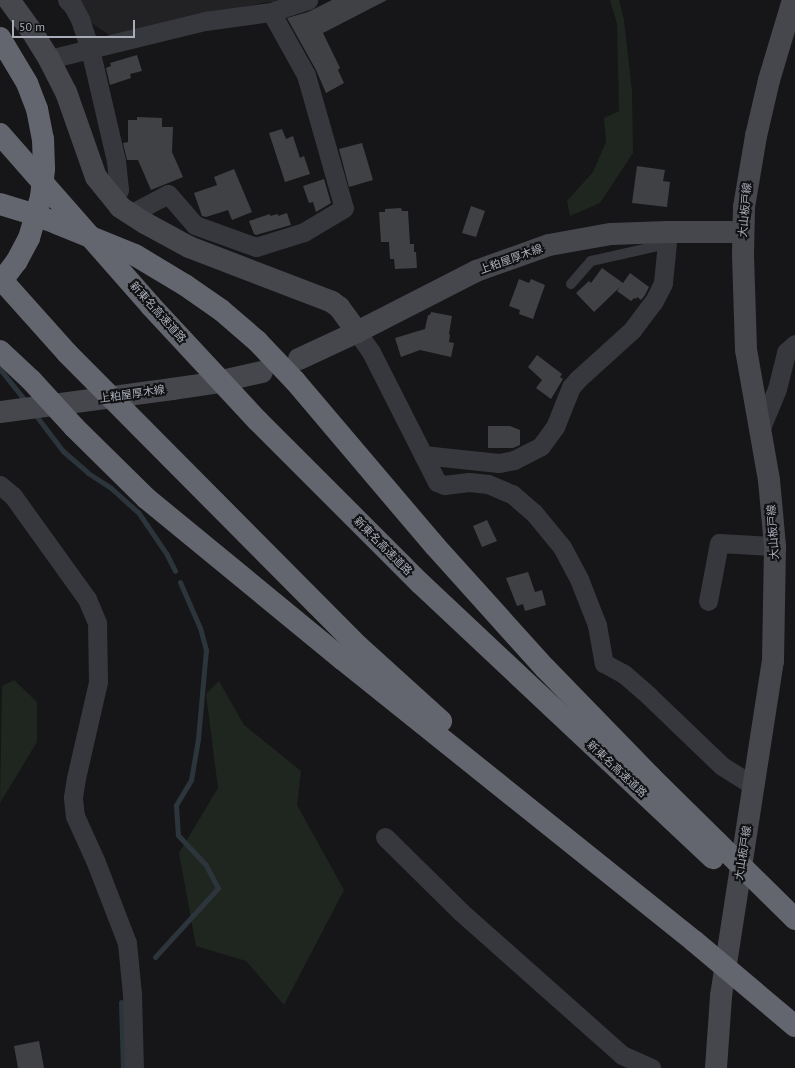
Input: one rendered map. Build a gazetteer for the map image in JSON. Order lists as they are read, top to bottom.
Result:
{
  "streets": {
    "highway": ["新東名高速道路"],
    "main road": ["大山板戸線", "上粕屋厚木線"]
  },
  "crossings": [
    ["大山板戸線", "上粕屋厚木線"]
  ],
  "scale_bar": "50 m"
}
